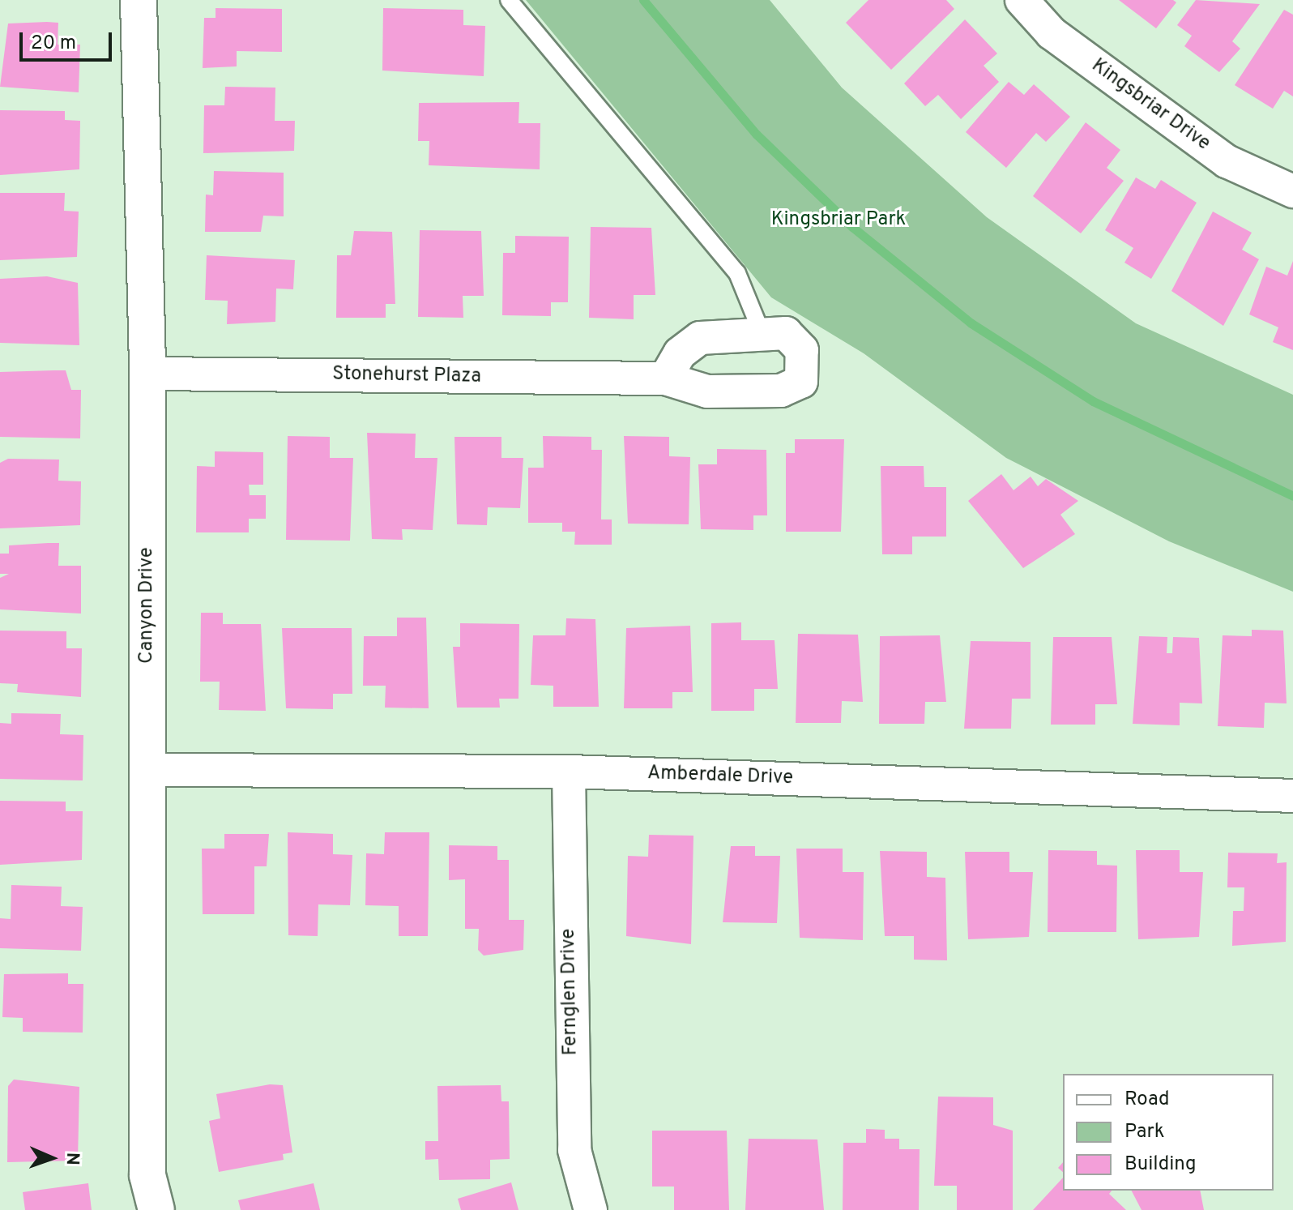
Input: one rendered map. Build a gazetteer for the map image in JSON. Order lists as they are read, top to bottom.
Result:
{
  "streets": {
    "street": [
      "Kingsbriar Drive",
      "Stonehurst Plaza",
      "Canyon Drive",
      "Amberdale Drive",
      "Fernglen Drive"
    ]
  },
  "crossings": [
    ["Stonehurst Plaza", "Canyon Drive"],
    ["Canyon Drive", "Amberdale Drive"],
    ["Amberdale Drive", "Fernglen Drive"]
  ],
  "parks": ["Kingsbriar Park"],
  "legend": ["Road", "Park", "Building"],
  "scale_bar": "20 m",
  "north": "right"
}
